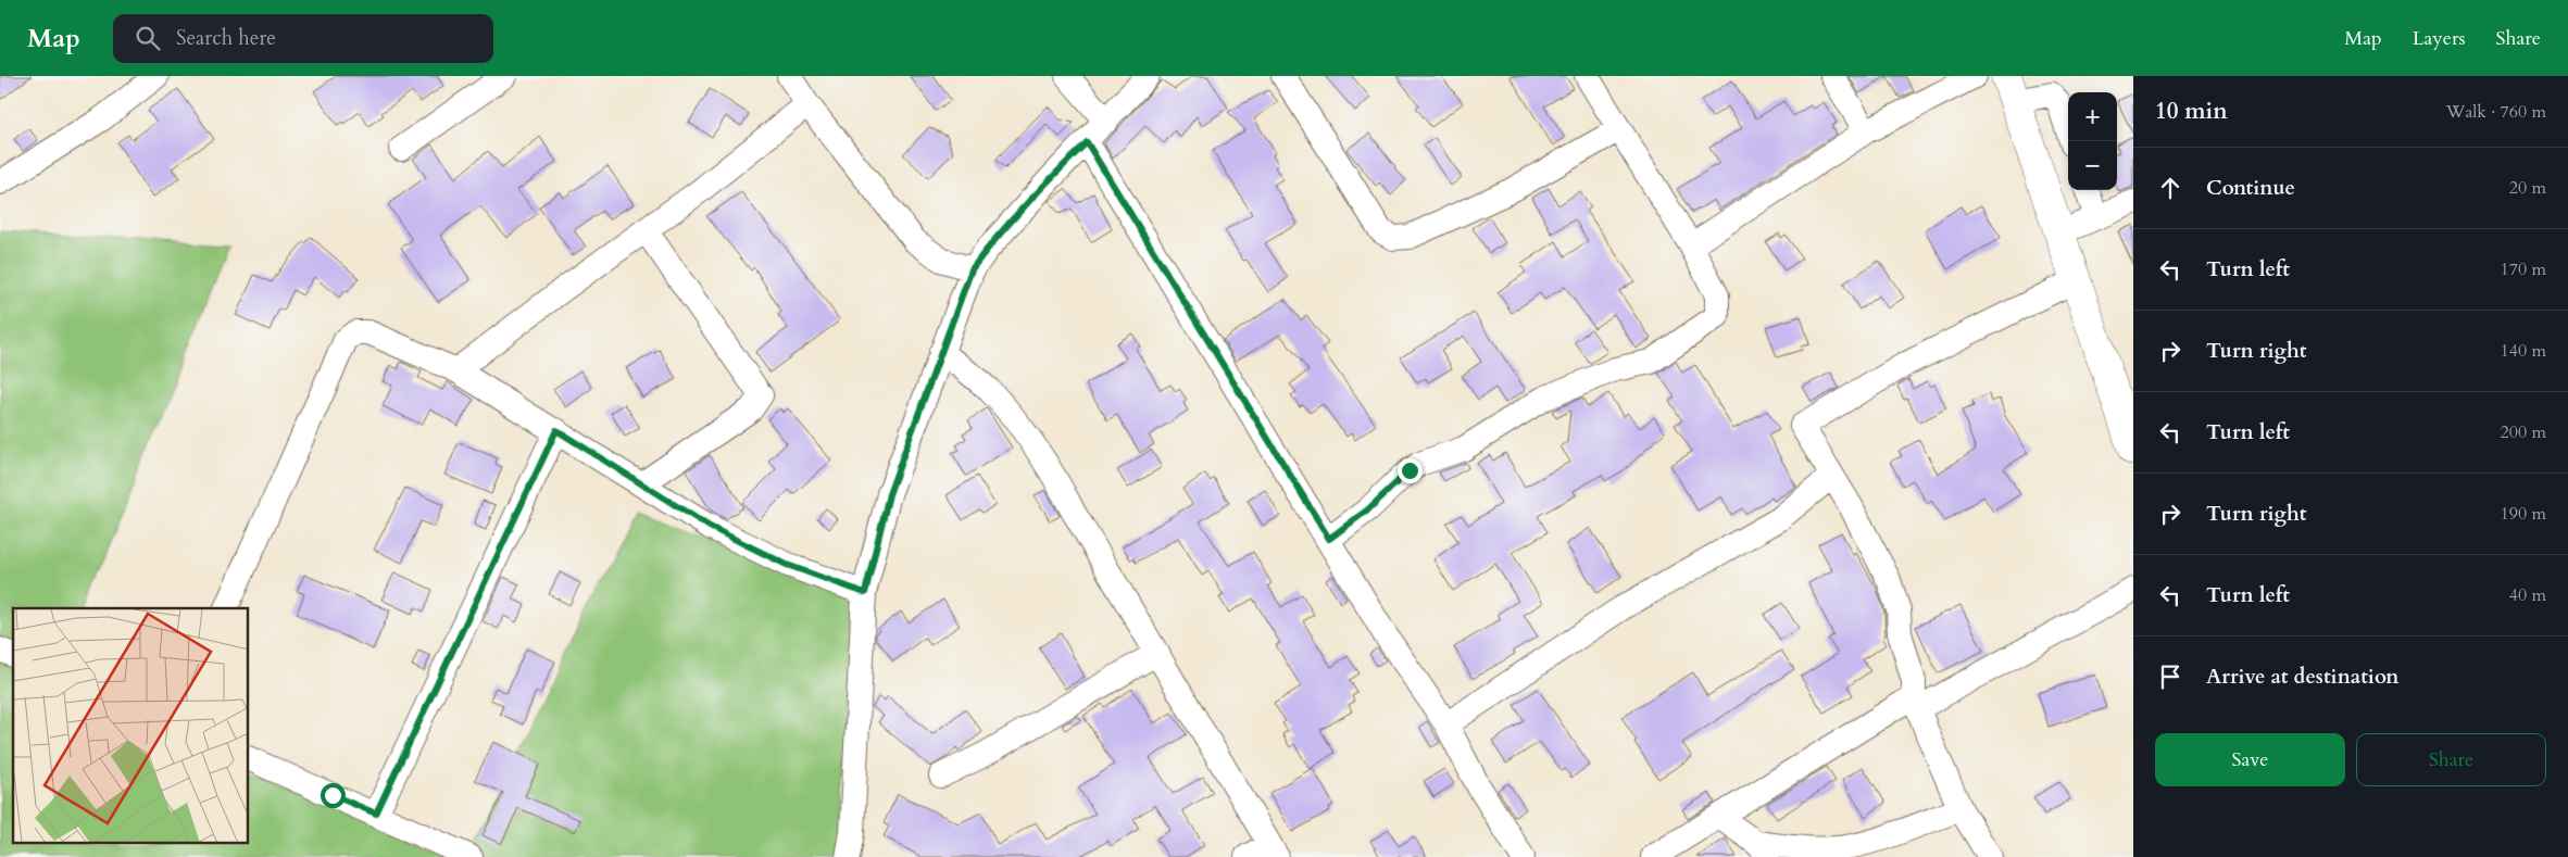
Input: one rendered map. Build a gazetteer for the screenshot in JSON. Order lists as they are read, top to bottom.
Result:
{
  "page": {
    "header": "Map",
    "search": "Search here",
    "nav": ["Map", "Layers", "Share"],
    "heading": ["10 min", "Walk · 760 m"],
    "map_buttons": ["+", "−"],
    "list": [
      ["Continue", "20 m"],
      ["Turn left", "170 m"],
      ["Turn right", "140 m"],
      ["Turn left", "200 m"],
      ["Turn right", "190 m"],
      ["Turn left", "40 m"],
      "Arrive at destination"
    ],
    "buttons": ["Save", "Share"]
  }
}
